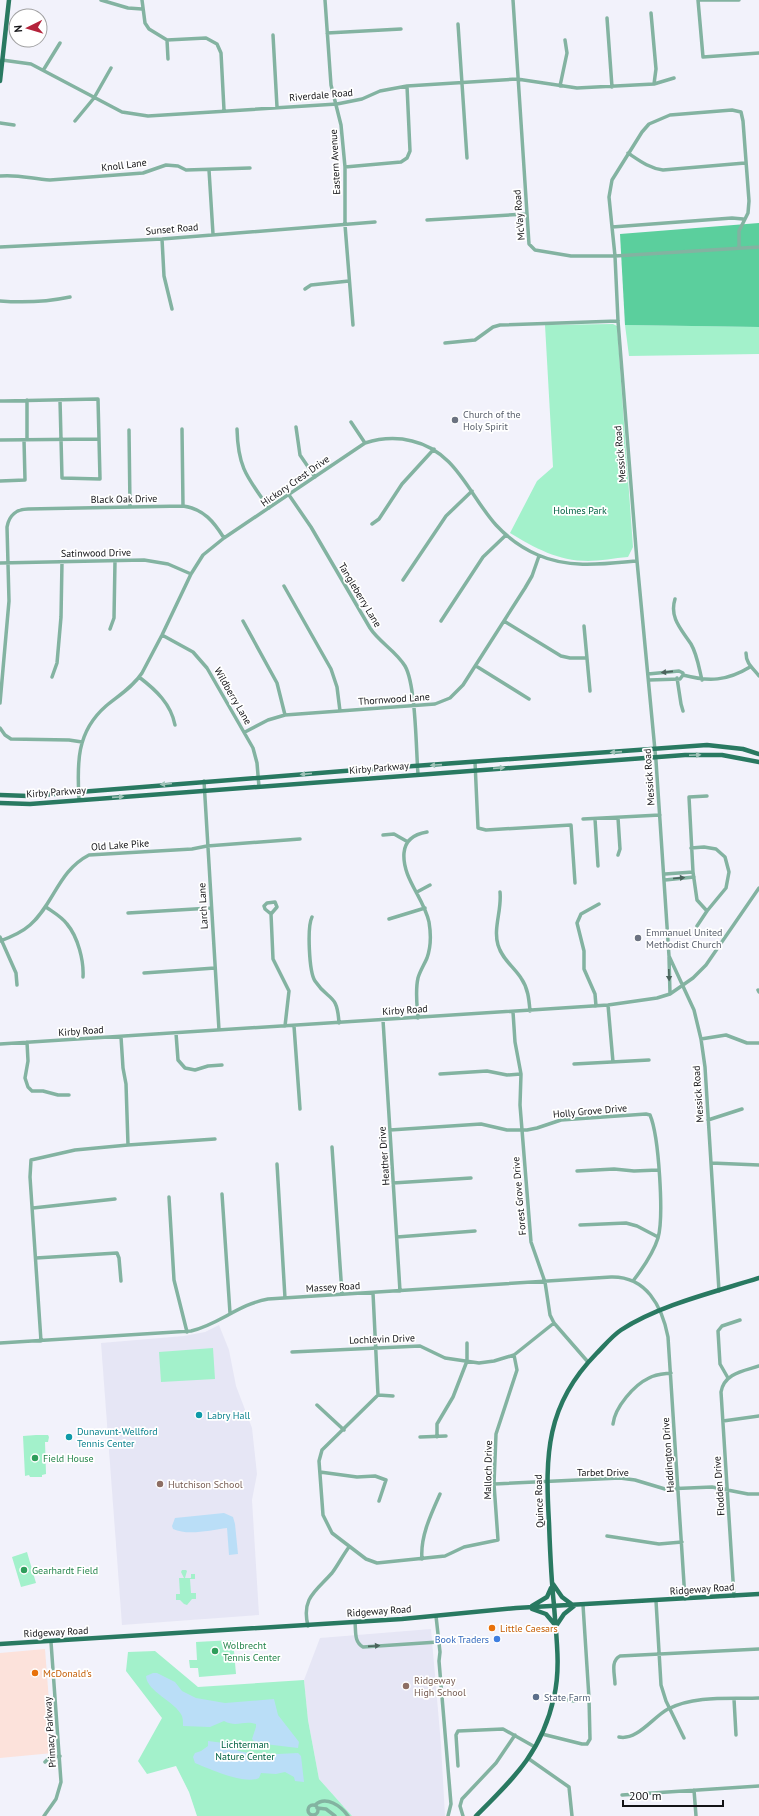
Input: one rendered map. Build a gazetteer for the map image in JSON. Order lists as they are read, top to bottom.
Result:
{
  "streets": {
    "main road": ["Kirby Parkway", "Quince Road", "Ridgeway Road"],
    "street": [
      "Riverdale Road",
      "Eastern Avenue",
      "Knoll Lane",
      "McVay Road",
      "Sunset Road",
      "Messick Road",
      "Hickory Crest Drive",
      "Black Oak Drive",
      "Satinwood Drive",
      "Tangleberry Lane",
      "Wildberry Lane",
      "Thornwood Lane",
      "Old Lake Pike",
      "Larch Lane",
      "Kirby Road",
      "Holly Grove Drive",
      "Heather Drive",
      "Forest Grove Drive",
      "Massey Road",
      "Lochlevin Drive",
      "Haddington Drive",
      "Malloch Drive",
      "Tarbet Drive",
      "Flodden Drive",
      "Primacy Parkway"
    ]
  },
  "crossings": [
    ["Riverdale Road", "Eastern Avenue"],
    ["Riverdale Road", "McVay Road"],
    ["Eastern Avenue", "Sunset Road"],
    ["McVay Road", "Messick Road"],
    ["Messick Road", "Hickory Crest Drive"],
    ["Messick Road", "Kirby Parkway"],
    ["Messick Road", "Kirby Road"],
    ["Messick Road", "Quince Road"],
    ["Hickory Crest Drive", "Black Oak Drive"],
    ["Hickory Crest Drive", "Satinwood Drive"],
    ["Hickory Crest Drive", "Tangleberry Lane"],
    ["Hickory Crest Drive", "Wildberry Lane"],
    ["Hickory Crest Drive", "Thornwood Lane"],
    ["Hickory Crest Drive", "Kirby Parkway"],
    ["Black Oak Drive", "Satinwood Drive"],
    ["Tangleberry Lane", "Thornwood Lane"],
    ["Tangleberry Lane", "Kirby Parkway"],
    ["Wildberry Lane", "Thornwood Lane"],
    ["Wildberry Lane", "Kirby Parkway"],
    ["Kirby Parkway", "Larch Lane"],
    ["Old Lake Pike", "Larch Lane"],
    ["Larch Lane", "Kirby Road"],
    ["Kirby Road", "Heather Drive"],
    ["Kirby Road", "Forest Grove Drive"],
    ["Holly Grove Drive", "Heather Drive"],
    ["Holly Grove Drive", "Forest Grove Drive"],
    ["Heather Drive", "Massey Road"],
    ["Forest Grove Drive", "Massey Road"],
    ["Forest Grove Drive", "Lochlevin Drive"],
    ["Forest Grove Drive", "Quince Road"],
    ["Massey Road", "Haddington Drive"],
    ["Massey Road", "Quince Road"],
    ["Lochlevin Drive", "Malloch Drive"],
    ["Haddington Drive", "Tarbet Drive"],
    ["Haddington Drive", "Quince Road"],
    ["Haddington Drive", "Ridgeway Road"],
    ["Malloch Drive", "Tarbet Drive"],
    ["Tarbet Drive", "Flodden Drive"],
    ["Tarbet Drive", "Quince Road"],
    ["Flodden Drive", "Ridgeway Road"],
    ["Quince Road", "Ridgeway Road"],
    ["Ridgeway Road", "Primacy Parkway"]
  ],
  "parks": ["Holmes Park", "Lichterman Nature Center"],
  "places": [
    "Church of the Holy Spirit",
    "Emmanuel United Methodist Church",
    "Labry Hall",
    "Dunavunt-Wellford Tennis Center",
    "Field House",
    "Hutchison School",
    "Gearhardt Field",
    "Little Caesars",
    "Book Traders",
    "Wolbrecht Tennis Center",
    "McDonald's",
    "Ridgeway High School",
    "State Farm"
  ],
  "scale_bar": "200 m",
  "north": "left"
}
